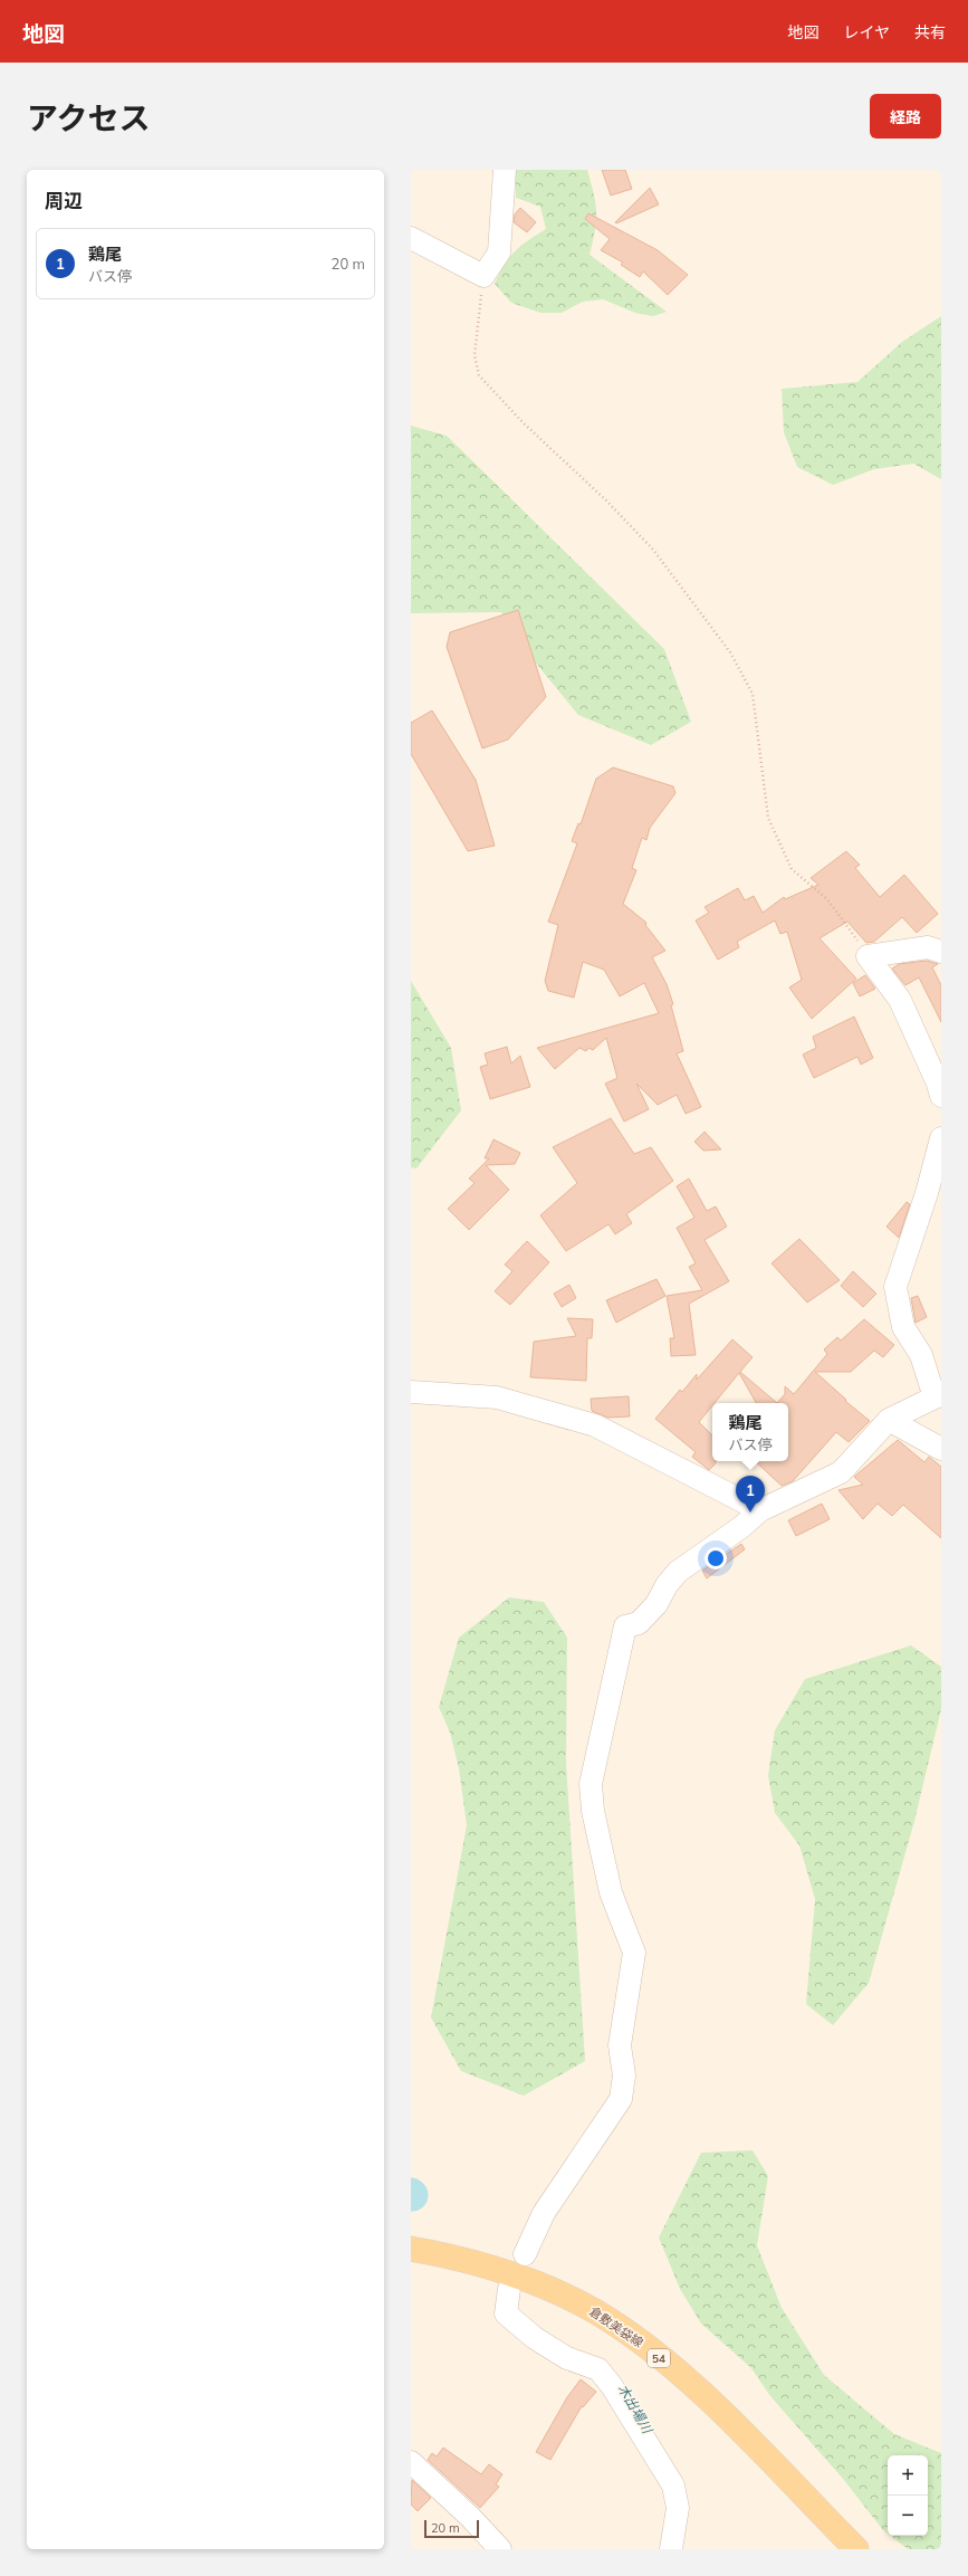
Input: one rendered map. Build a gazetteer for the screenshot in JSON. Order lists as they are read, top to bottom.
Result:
{
  "streets": {
    "main road": ["倉敷美袋線", "54"]
  },
  "water": ["木出場川"],
  "scale_bar": "20 m",
  "page": {
    "header": "地図",
    "nav": ["地図", "レイヤ", "共有"],
    "title": "アクセス",
    "buttons": "経路",
    "heading": "周辺",
    "list": [
      {
        "mark": "1",
        "name": "鶏尾",
        "note": "バス停",
        "value": "20 m"
      }
    ],
    "popup": ["鶏尾", "バス停"],
    "pins": "1",
    "map_buttons": ["+", "−"],
    "scale": "20 m"
  }
}
